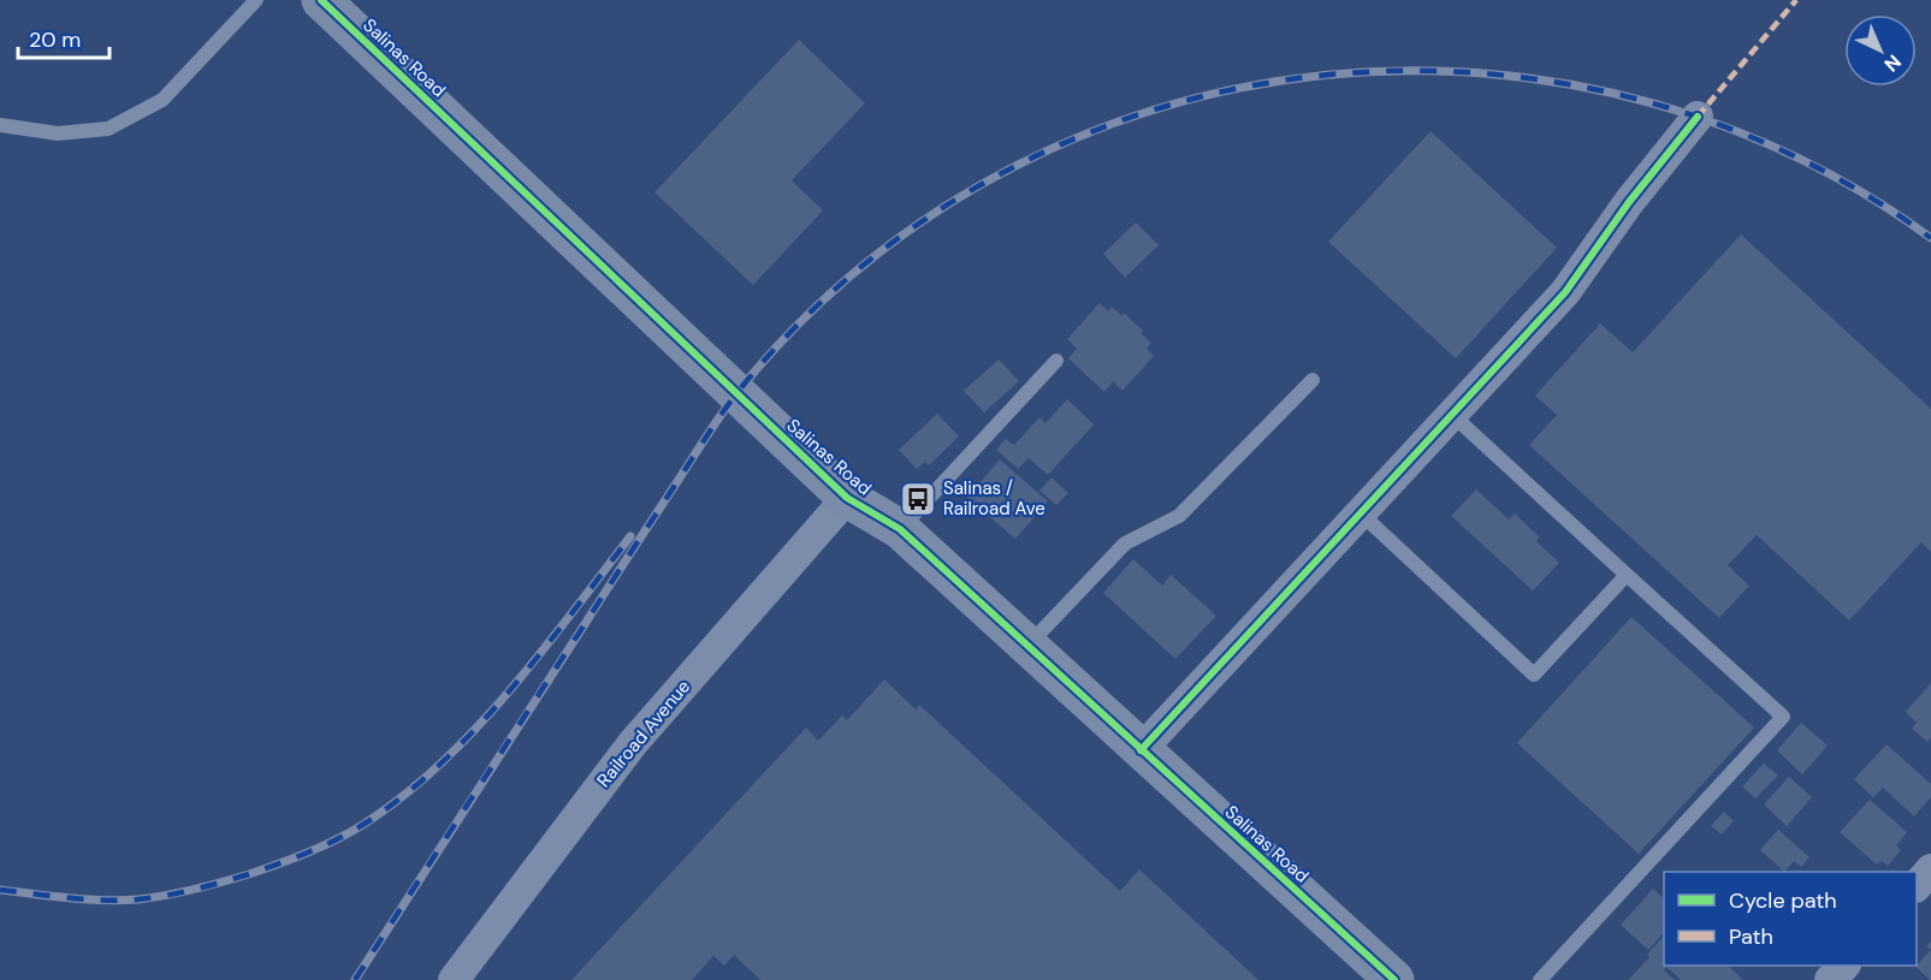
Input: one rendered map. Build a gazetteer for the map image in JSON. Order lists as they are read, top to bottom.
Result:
{
  "streets": {
    "main road": ["Salinas Road"],
    "street": ["Railroad Avenue"]
  },
  "crossings": [
    ["Salinas Road", "Railroad Avenue"]
  ],
  "places": {
    "bus stop": ["Salinas / Railroad Ave"]
  },
  "legend": ["Cycle path", "Path"],
  "scale_bar": "20 m",
  "north": "bottom right"
}
